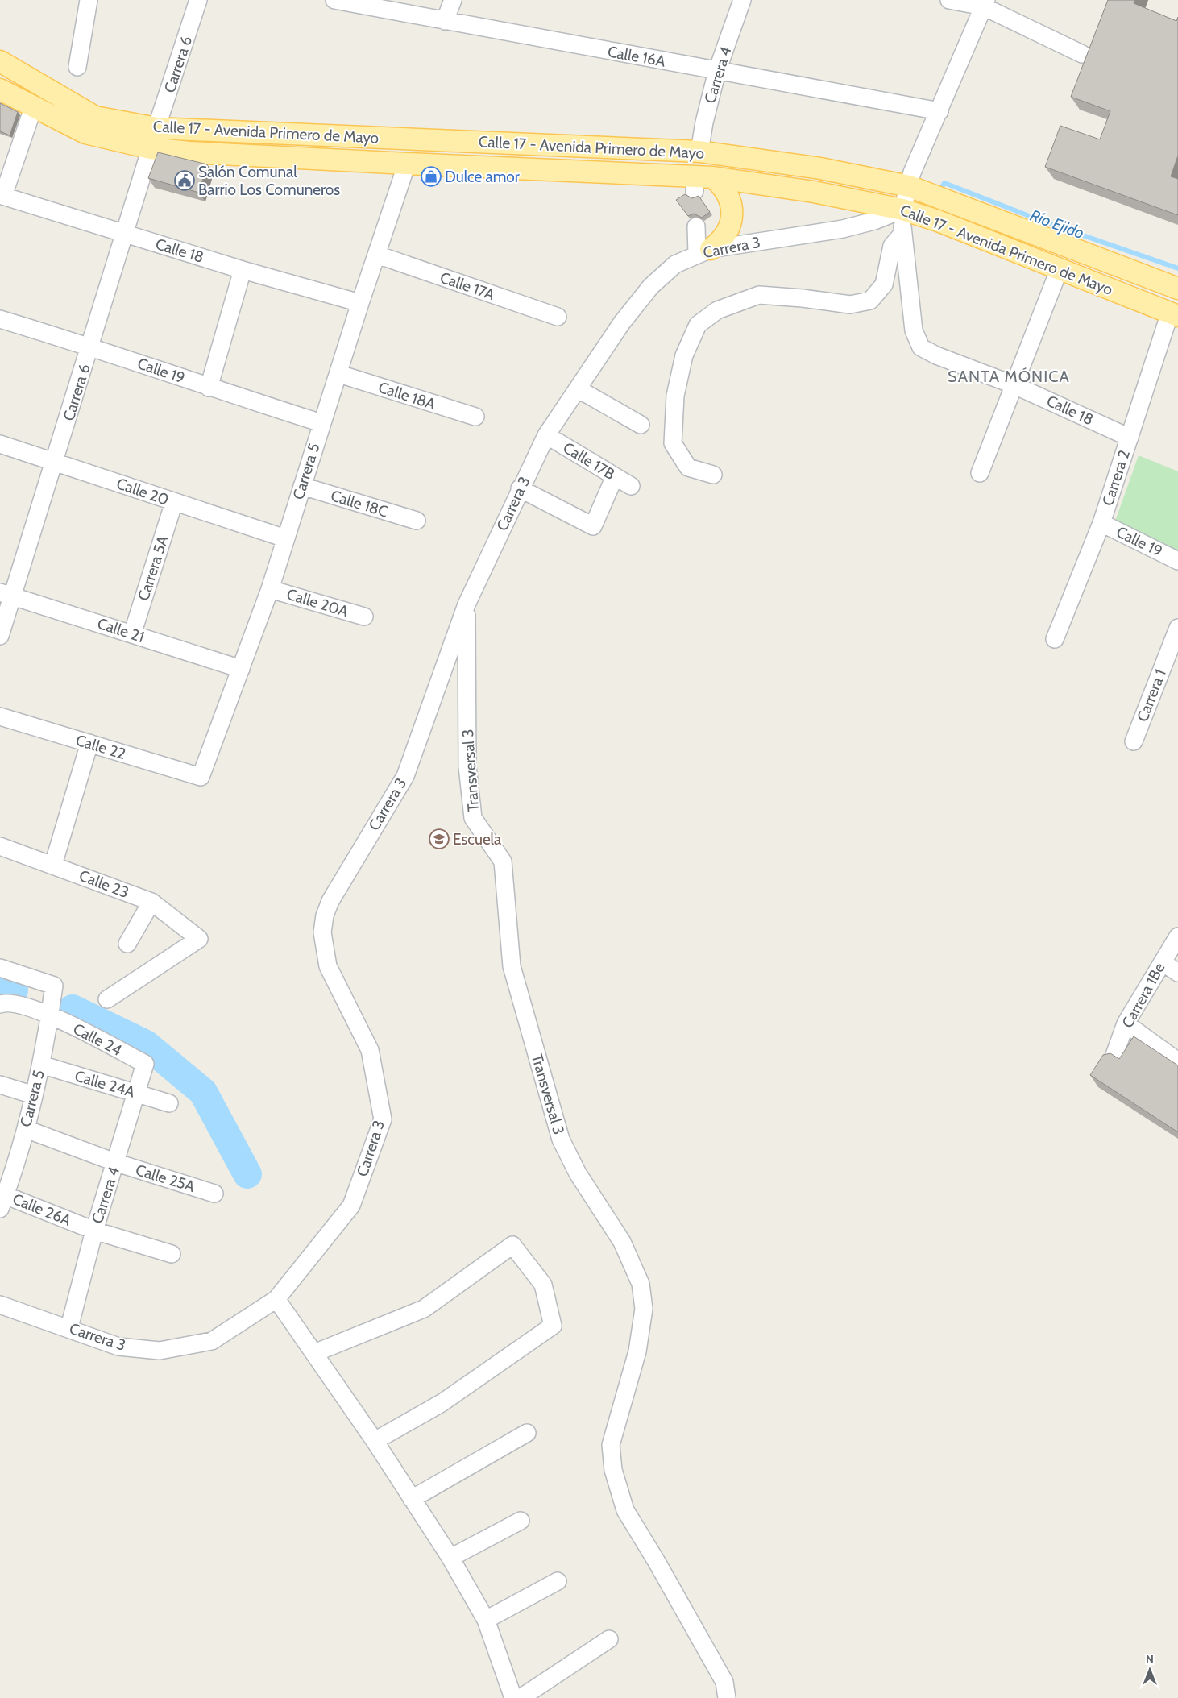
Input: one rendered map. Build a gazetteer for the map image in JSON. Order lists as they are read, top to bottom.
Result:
{
  "streets": {
    "main road": ["Calle 17 - Avenida Primero de Mayo"],
    "street": [
      "Calle 16A",
      "Carrera 6",
      "Carrera 4",
      "Carrera 3",
      "Calle 18",
      "Calle 17A",
      "Calle 19",
      "Calle 18A",
      "Calle 17B",
      "Carrera 5",
      "Carrera 2",
      "Calle 20",
      "Calle 18C",
      "Carrera 5A",
      "Calle 20A",
      "Calle 21",
      "Carrera 1",
      "Calle 22",
      "Transversal 3",
      "Calle 23",
      "Carrera 1Be",
      "Calle 24",
      "Calle 24A",
      "Calle 25A",
      "Calle 26A"
    ]
  },
  "crossings": [
    ["Calle 16A", "Carrera 4"],
    ["Carrera 6", "Calle 17 - Avenida Primero de Mayo"],
    ["Carrera 6", "Calle 18"],
    ["Carrera 6", "Calle 19"],
    ["Carrera 6", "Calle 20"],
    ["Carrera 6", "Calle 21"],
    ["Carrera 4", "Calle 17 - Avenida Primero de Mayo"],
    ["Carrera 4", "Carrera 3"],
    ["Carrera 4", "Calle 24"],
    ["Carrera 4", "Calle 24A"],
    ["Carrera 4", "Calle 25A"],
    ["Carrera 4", "Calle 26A"],
    ["Calle 17 - Avenida Primero de Mayo", "Carrera 3"],
    ["Calle 17 - Avenida Primero de Mayo", "Carrera 5"],
    ["Calle 17 - Avenida Primero de Mayo", "Carrera 2"],
    ["Carrera 3", "Calle 17B"],
    ["Carrera 3", "Transversal 3"],
    ["Calle 18", "Carrera 5"],
    ["Calle 18", "Carrera 2"],
    ["Calle 17A", "Carrera 5"],
    ["Calle 19", "Carrera 5"],
    ["Calle 19", "Carrera 2"],
    ["Calle 18A", "Carrera 5"],
    ["Carrera 5", "Calle 20"],
    ["Carrera 5", "Calle 18C"],
    ["Carrera 5", "Calle 20A"],
    ["Carrera 5", "Calle 21"],
    ["Carrera 5", "Calle 22"],
    ["Carrera 5", "Calle 24"],
    ["Carrera 5", "Calle 24A"],
    ["Carrera 5", "Calle 25A"],
    ["Carrera 5", "Calle 26A"],
    ["Calle 20", "Carrera 5A"],
    ["Carrera 5A", "Calle 21"]
  ],
  "districts": ["SANTA MÓNICA"],
  "water": ["Río Ejido"],
  "places": {
    "shop": ["Dulce amor"],
    "public building": ["Salón Comunal Barrio Los Comuneros"],
    "school or university": ["Escuela"]
  },
  "north": "top"
}
